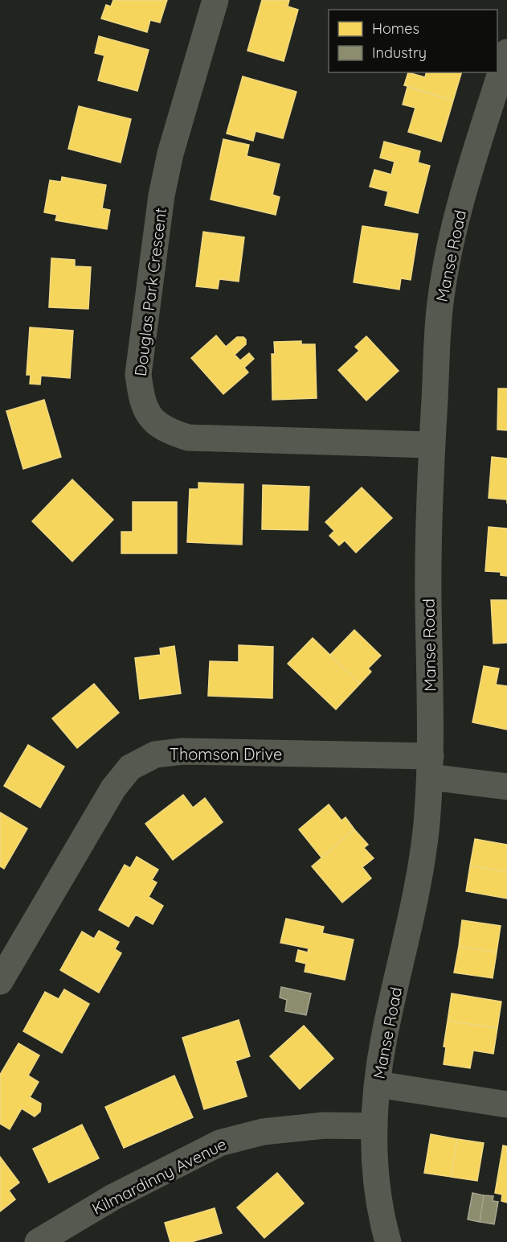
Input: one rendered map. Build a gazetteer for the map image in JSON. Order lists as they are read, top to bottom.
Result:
{
  "streets": {
    "street": [
      "Manse Road",
      "Douglas Park Crescent",
      "Thomson Drive",
      "Kilmardinny Avenue"
    ]
  },
  "crossings": [
    ["Manse Road", "Douglas Park Crescent"],
    ["Manse Road", "Thomson Drive"],
    ["Manse Road", "Kilmardinny Avenue"]
  ],
  "legend": ["Homes", "Industry"]
}
